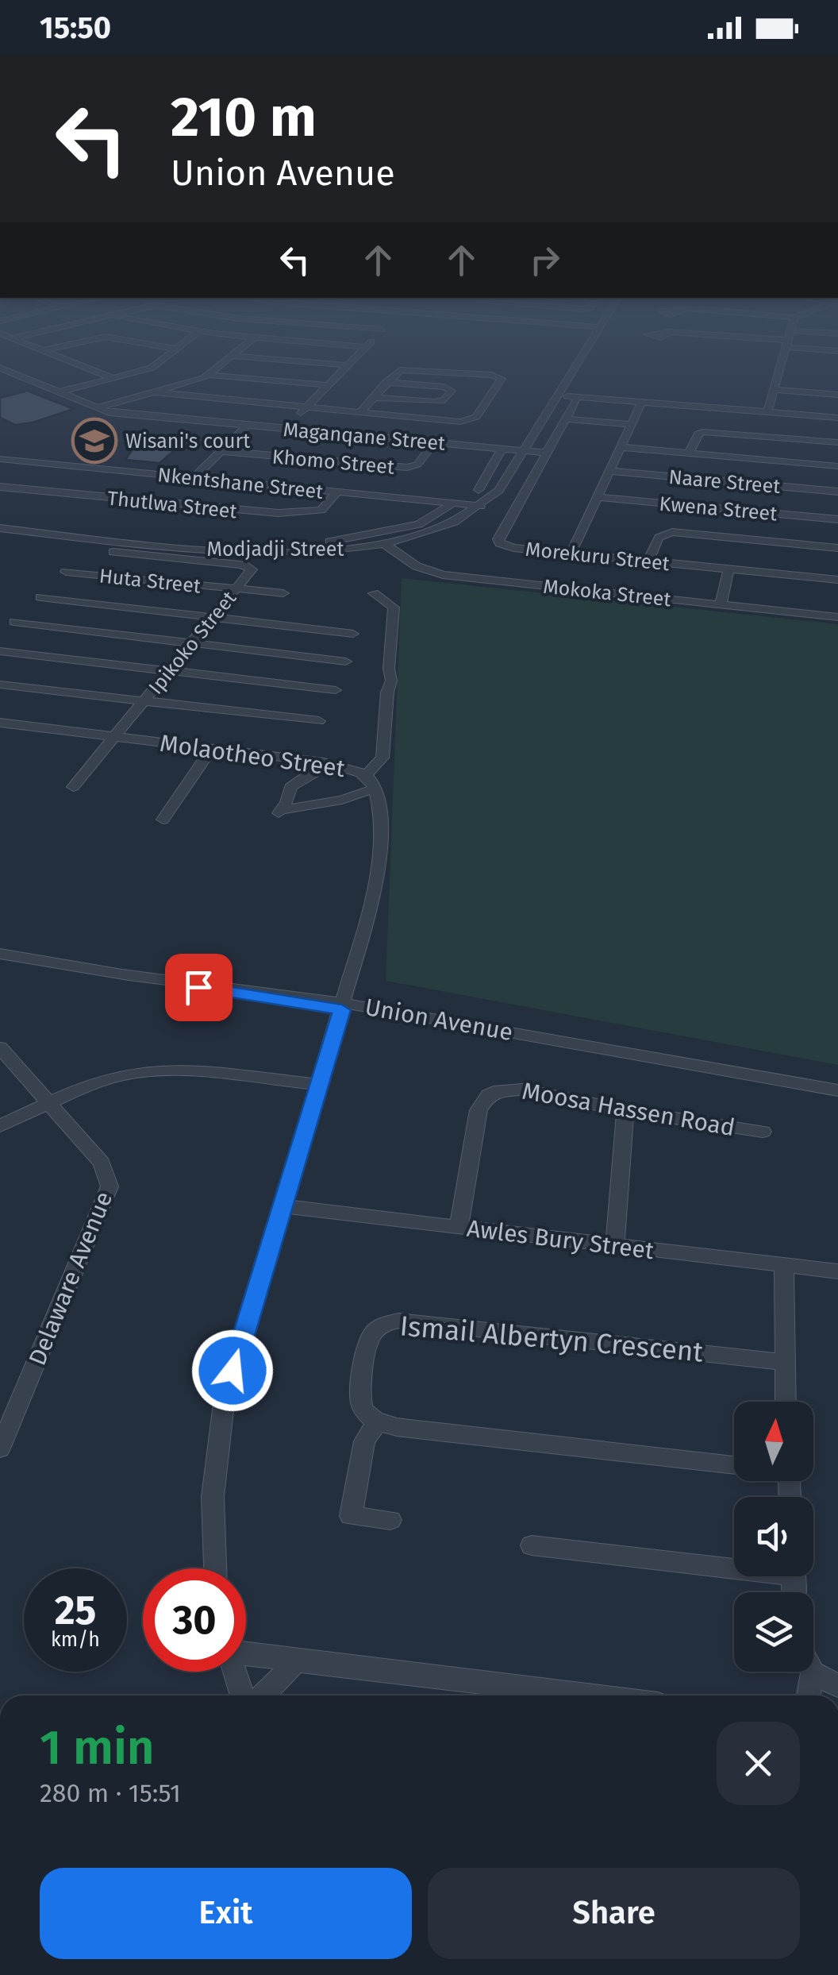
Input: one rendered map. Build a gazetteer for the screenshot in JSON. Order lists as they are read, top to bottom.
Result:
{
  "streets": {
    "street": [
      "Maganqane Street",
      "Khomo Street",
      "Naare Street",
      "Nkentshane Street",
      "Thutlwa Street",
      "Kwena Street",
      "Modjadji Street",
      "Morekuru Street",
      "Huta Street",
      "Mokoka Street",
      "Ipikoko Street",
      "Molaotheo Street",
      "Union Avenue",
      "Moosa Hassen Road",
      "Awles Bury Street",
      "Delaware Avenue",
      "Ismail Albertyn Crescent"
    ]
  },
  "crossings": [
    ["Maganqane Street", "Khomo Street"],
    ["Maganqane Street", "Modjadji Street"],
    ["Maganqane Street", "Morekuru Street"],
    ["Khomo Street", "Nkentshane Street"],
    ["Nkentshane Street", "Thutlwa Street"],
    ["Nkentshane Street", "Modjadji Street"],
    ["Modjadji Street", "Mokoka Street"],
    ["Huta Street", "Ipikoko Street"],
    ["Ipikoko Street", "Molaotheo Street"],
    ["Molaotheo Street", "Union Avenue"],
    ["Molaotheo Street", "Awles Bury Street"],
    ["Moosa Hassen Road", "Awles Bury Street"]
  ],
  "places": {
    "school or university": ["Wisani's court"]
  },
  "north": "top",
  "page": {
    "status": "15:50",
    "turn": ["210 m", "Union Avenue"],
    "speed": "25 km/h",
    "limit": "30",
    "heading": ["1 min", "280 m · 15:51"],
    "buttons": ["Exit", "Share"]
  }
}
